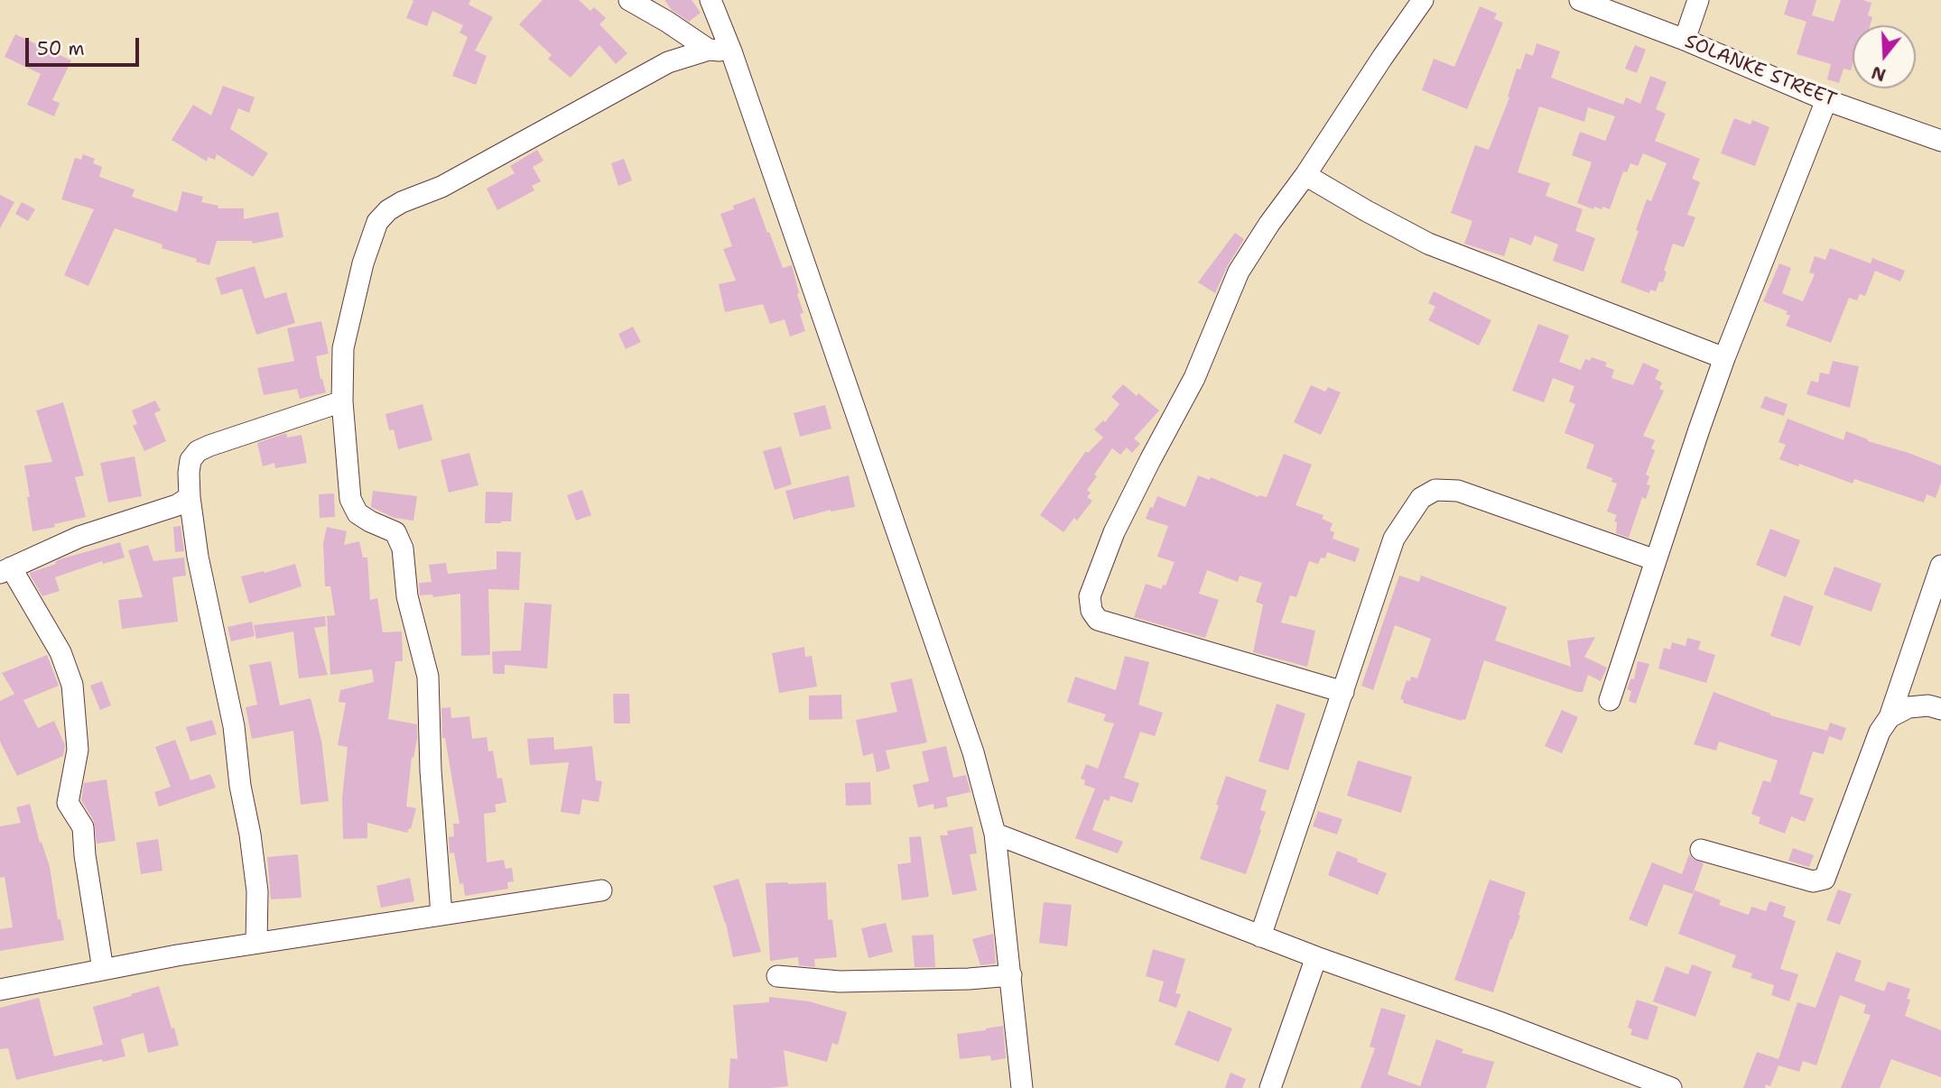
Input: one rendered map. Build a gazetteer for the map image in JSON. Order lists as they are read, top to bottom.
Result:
{
  "streets": {
    "street": ["SOLANKE STREET"]
  },
  "scale_bar": "50 m",
  "north": "bottom"
}
